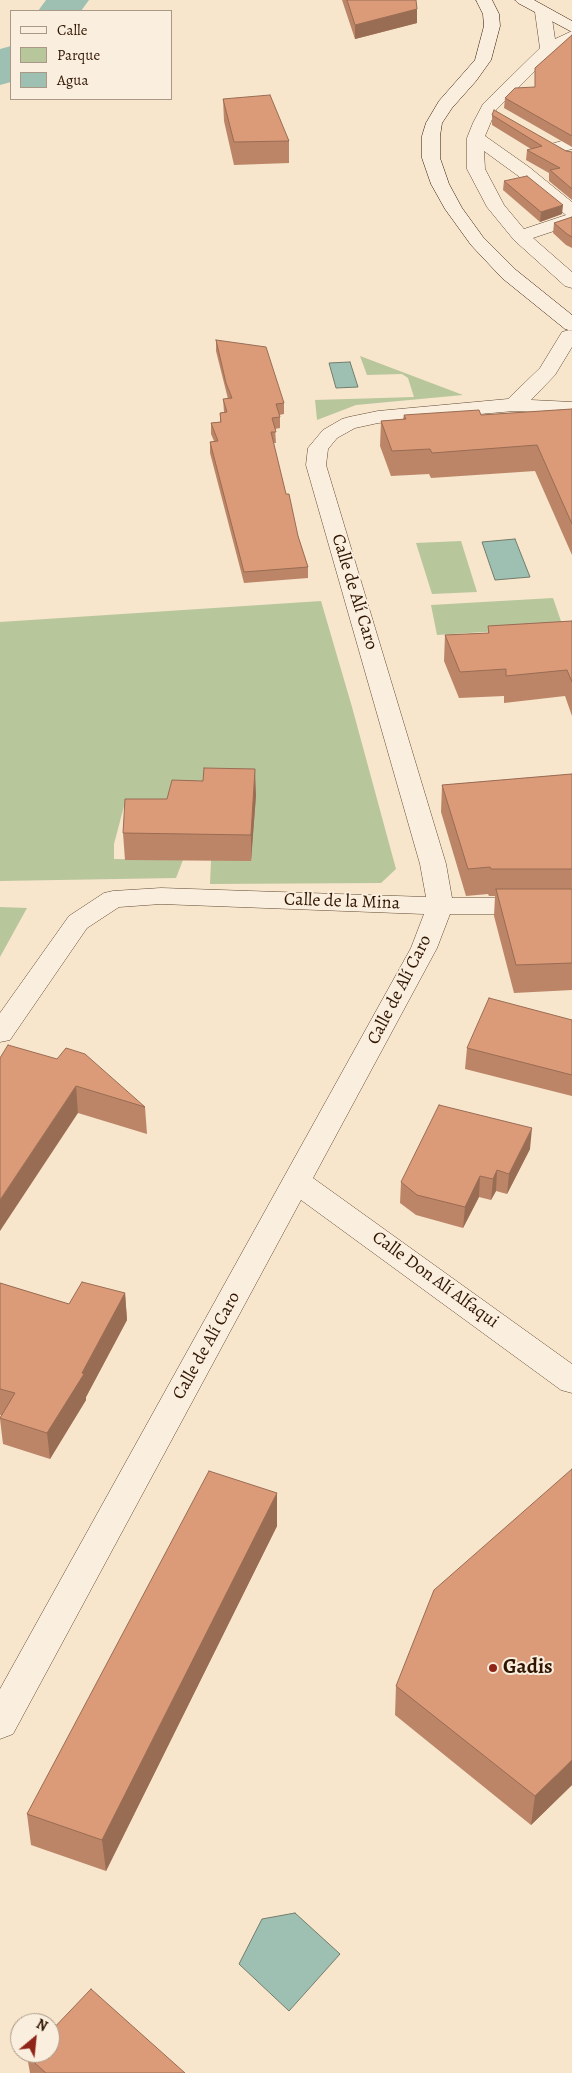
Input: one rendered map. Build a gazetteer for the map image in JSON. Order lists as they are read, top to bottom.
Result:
{
  "streets": {
    "street": ["Calle de Alí Caro", "Calle de la Mina", "Calle Don Alí Alfaqui"]
  },
  "crossings": [
    ["Calle de Alí Caro", "Calle de la Mina"],
    ["Calle de Alí Caro", "Calle Don Alí Alfaqui"]
  ],
  "places": ["Gadis"],
  "legend": ["Calle", "Parque", "Agua"],
  "north": "top right"
}
